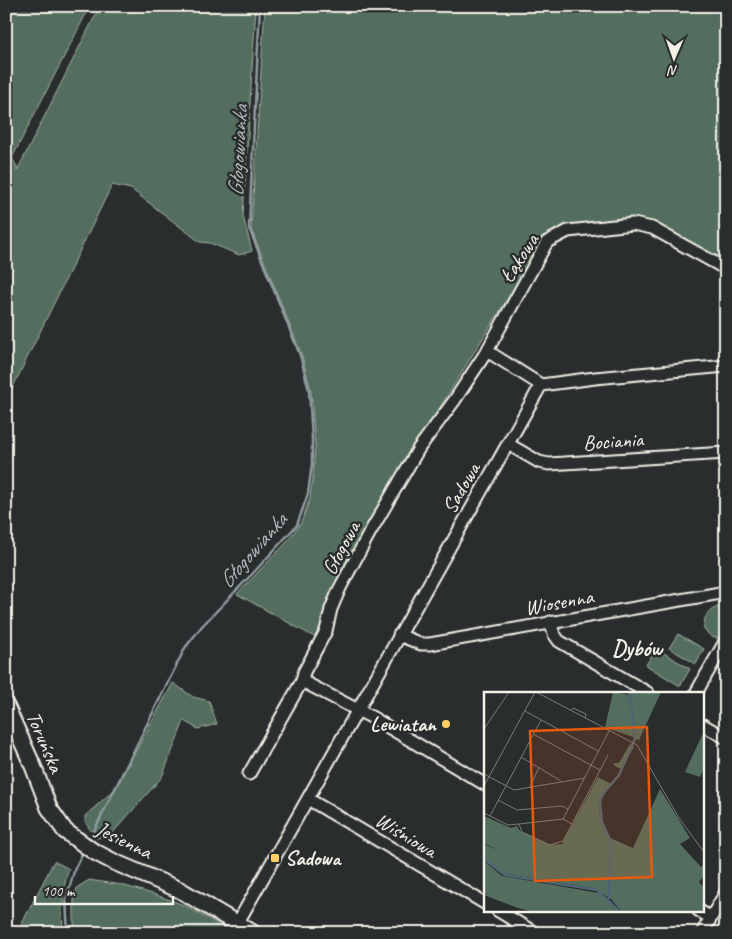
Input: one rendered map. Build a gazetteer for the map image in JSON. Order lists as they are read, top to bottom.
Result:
{
  "streets": {
    "street": [
      "Łąkowa",
      "Bociania",
      "Sadowa",
      "Głogowa",
      "Wiosenna",
      "Toruńska",
      "Wiśniowa",
      "Jesienna"
    ]
  },
  "crossings": [
    ["Łąkowa", "Głogowa"],
    ["Bociania", "Sadowa"],
    ["Sadowa", "Wiosenna"],
    ["Sadowa", "Wiśniowa"],
    ["Sadowa", "Jesienna"],
    ["Toruńska", "Jesienna"]
  ],
  "districts": ["Dybów"],
  "water": ["Głogowianka"],
  "places": {
    "other": ["Lewiatan"],
    "transit": ["Sadowa"]
  },
  "scale_bar": "100 m",
  "north": "bottom"
}
